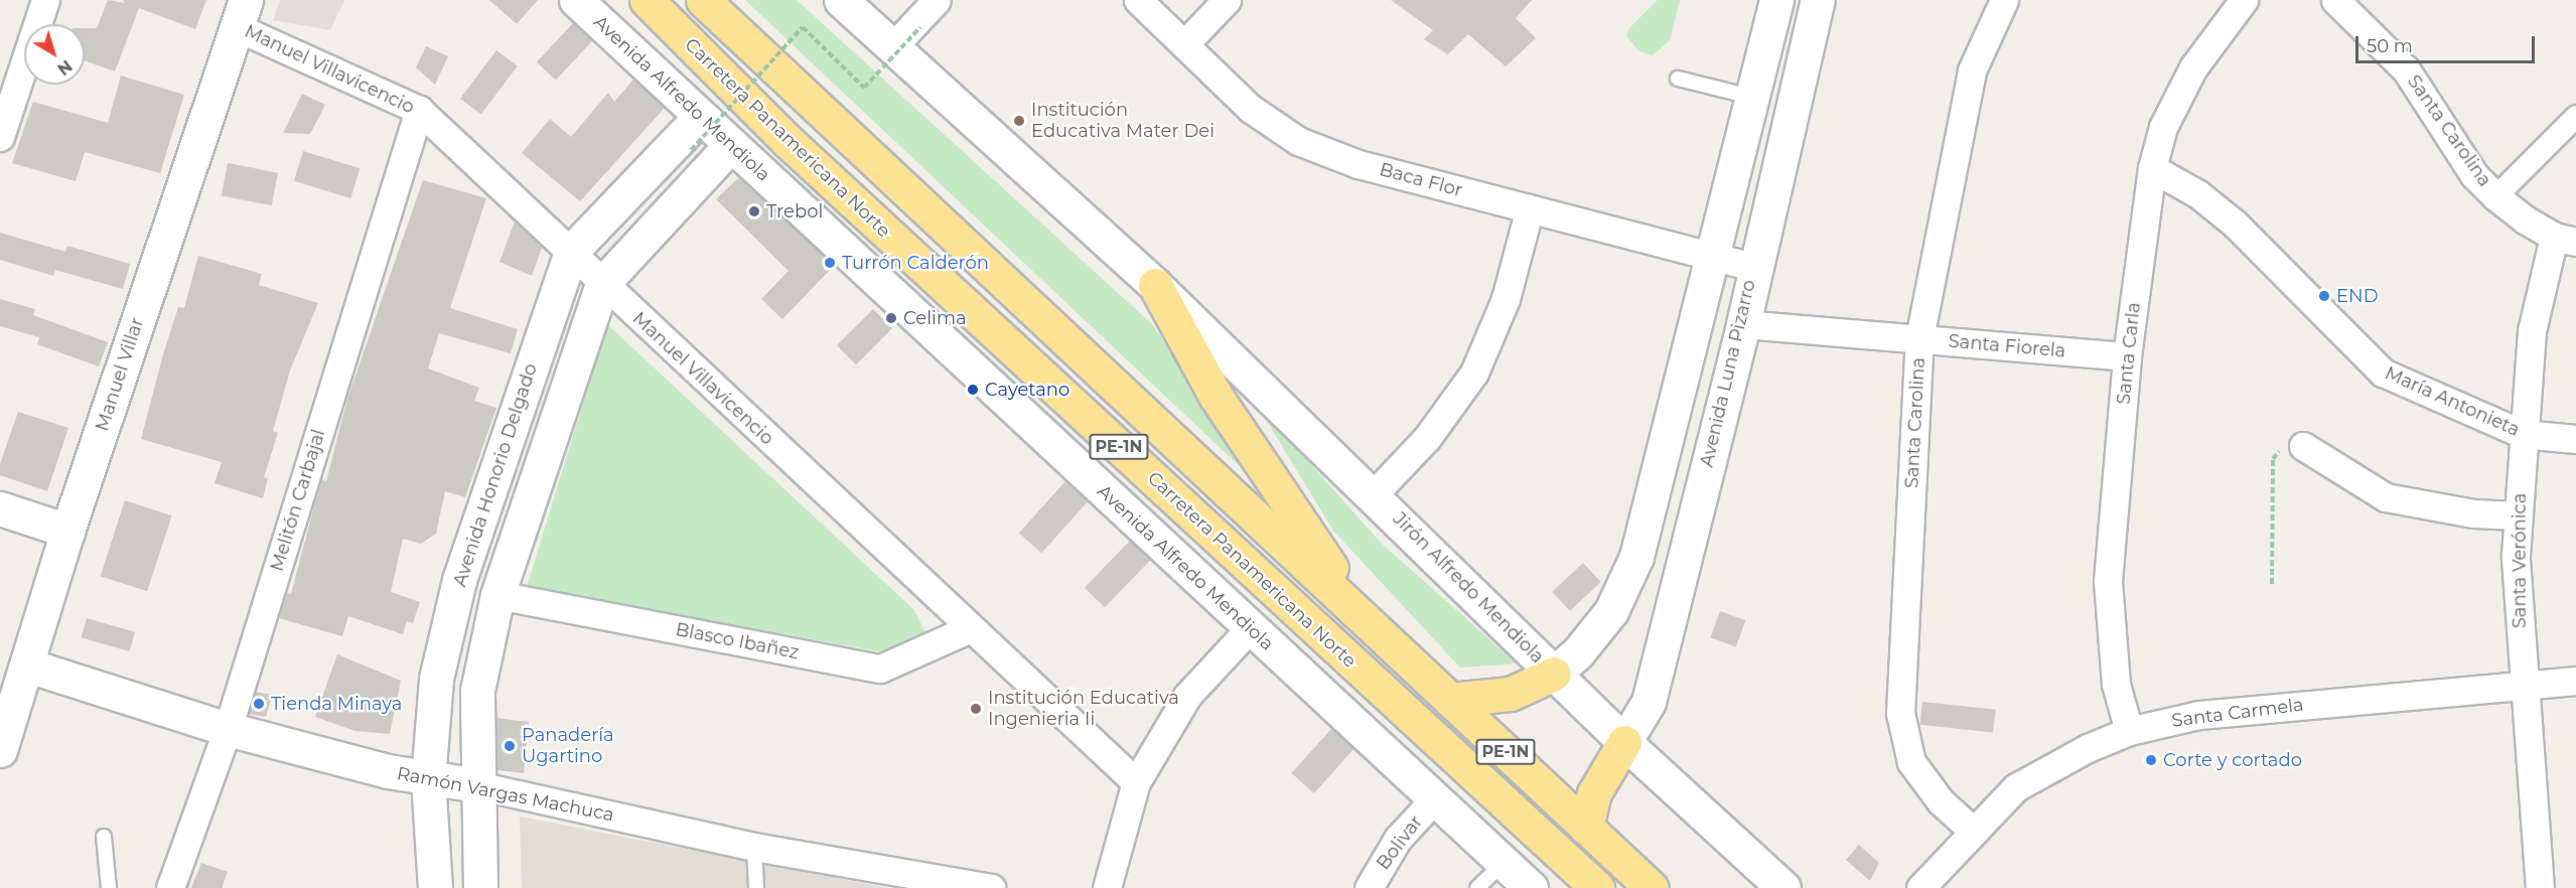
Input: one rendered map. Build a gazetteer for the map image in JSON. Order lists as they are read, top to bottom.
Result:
{
  "streets": {
    "highway": ["Carretera Panamericana Norte", "PE-1N"],
    "street": [
      "Manuel Villavicencio",
      "Avenida Alfredo Mendiola",
      "Santa Carolina",
      "Baca Flor",
      "Santa Fiorela",
      "Santa Carla",
      "Avenida Luna Pizarro",
      "Manuel Villar",
      "María Antonieta",
      "Avenida Honorio Delgado",
      "Melitón Carbajal",
      "Santa Verónica",
      "Jirón Alfredo Mendiola",
      "Blasco Ibañez",
      "Santa Carmela",
      "Ramón Vargas Machuca",
      "Bolivar"
    ]
  },
  "crossings": [
    ["Manuel Villavicencio", "Manuel Villar"],
    ["Manuel Villavicencio", "Avenida Honorio Delgado"],
    ["Manuel Villavicencio", "Melitón Carbajal"],
    ["Manuel Villavicencio", "Blasco Ibañez"],
    ["Avenida Alfredo Mendiola", "Avenida Honorio Delgado"],
    ["Avenida Alfredo Mendiola", "Bolivar"],
    ["Santa Carolina", "Santa Fiorela"],
    ["Santa Carolina", "Santa Verónica"],
    ["Santa Carolina", "Santa Carmela"],
    ["Baca Flor", "Avenida Luna Pizarro"],
    ["Santa Fiorela", "Santa Carla"],
    ["Santa Fiorela", "Avenida Luna Pizarro"],
    ["Santa Carla", "María Antonieta"],
    ["Santa Carla", "Santa Carmela"],
    ["Avenida Luna Pizarro", "Jirón Alfredo Mendiola"],
    ["Manuel Villar", "Ramón Vargas Machuca"],
    ["María Antonieta", "Santa Verónica"],
    ["Avenida Honorio Delgado", "Ramón Vargas Machuca"],
    ["Melitón Carbajal", "Ramón Vargas Machuca"],
    ["Santa Verónica", "Santa Carmela"]
  ],
  "places": [
    "Institución Educativa Mater Dei",
    "Trebol",
    "Turrón Calderón",
    "END",
    "Celima",
    "Cayetano",
    "Tienda Minaya",
    "Institución Educativa Ingenieria Ii",
    "Panadería Ugartino",
    "Corte y cortado"
  ],
  "scale_bar": "50 m",
  "north": "bottom right"
}
